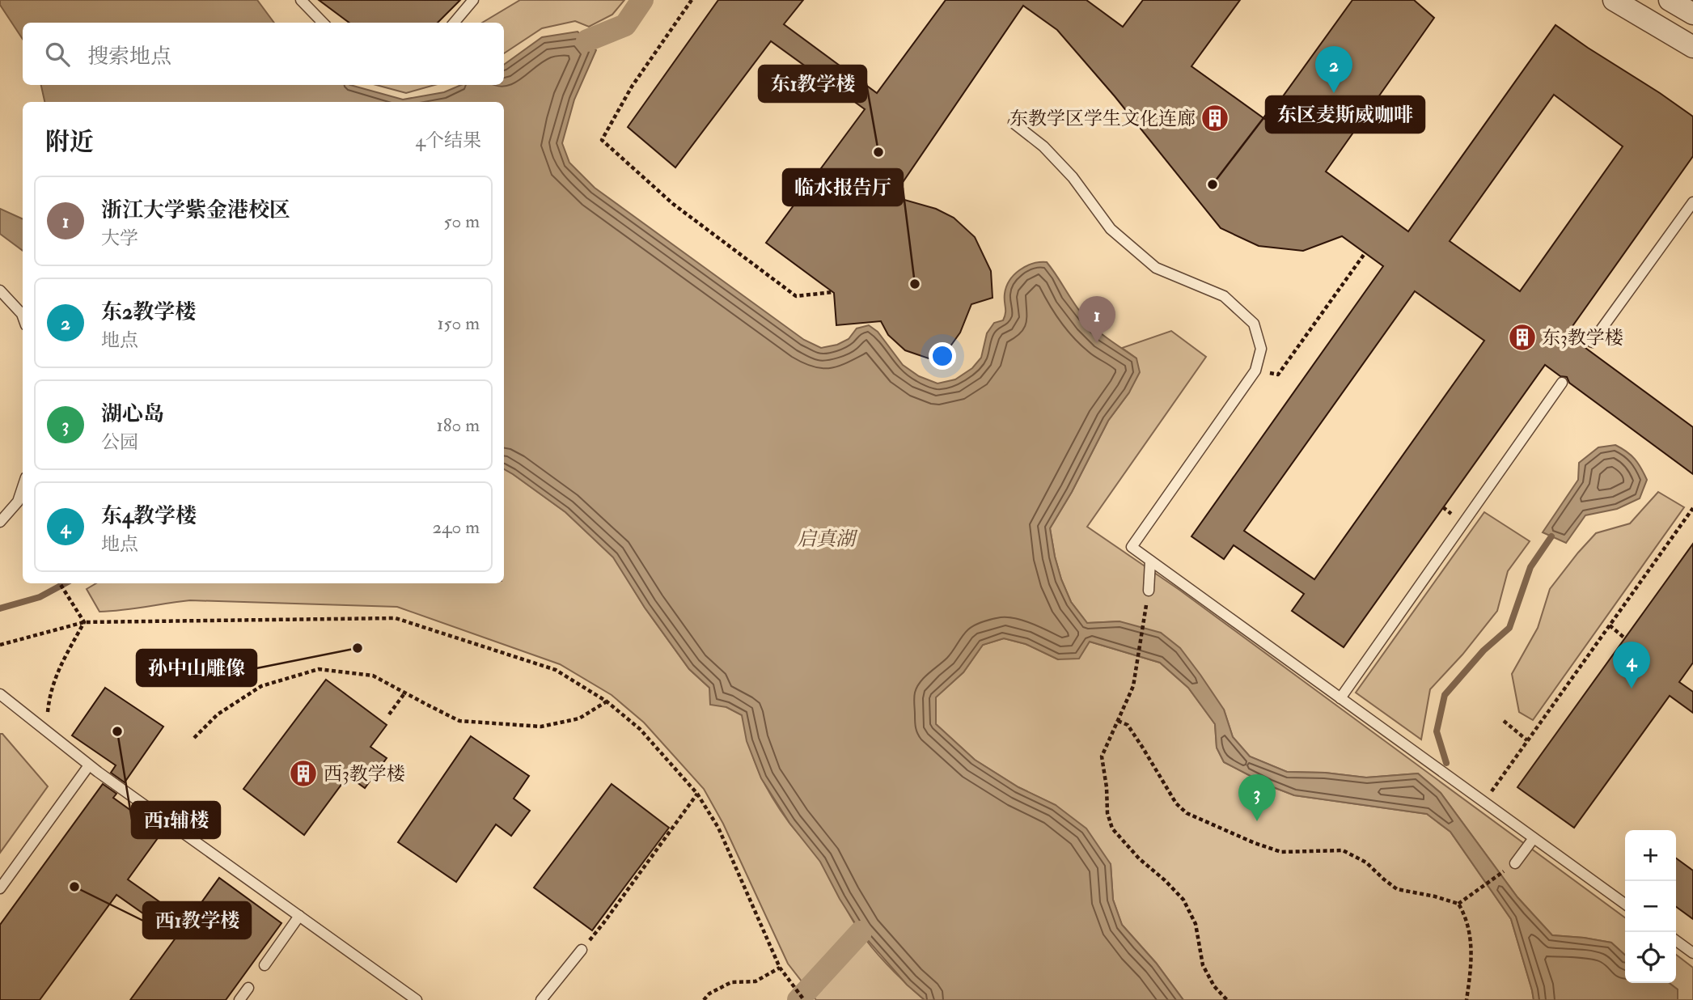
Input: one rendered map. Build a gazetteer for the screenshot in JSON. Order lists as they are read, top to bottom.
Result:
{
  "water": ["启真湖"],
  "places": {
    "building": ["东教学区学生文化连廊", "东3教学楼", "西3教学楼"],
    "other": [
      "东1教学楼",
      "东区麦斯威咖啡",
      "临水报告厅",
      "孙中山雕像",
      "西1辅楼",
      "西1教学楼"
    ]
  },
  "page": {
    "search": "搜索地点",
    "pins": [
      "2",
      "1",
      "4",
      "3"
    ],
    "heading": ["附近", "4个结果"],
    "list": [
      {
        "mark": "1",
        "name": "浙江大学紫金港校区",
        "note": "大学",
        "value": "50 m"
      },
      {
        "mark": "2",
        "name": "东2教学楼",
        "note": "地点",
        "value": "150 m"
      },
      {
        "mark": "3",
        "name": "湖心岛",
        "note": "公园",
        "value": "180 m"
      },
      {
        "mark": "4",
        "name": "东4教学楼",
        "note": "地点",
        "value": "240 m"
      }
    ],
    "map_buttons": ["+", "−"]
  }
}
